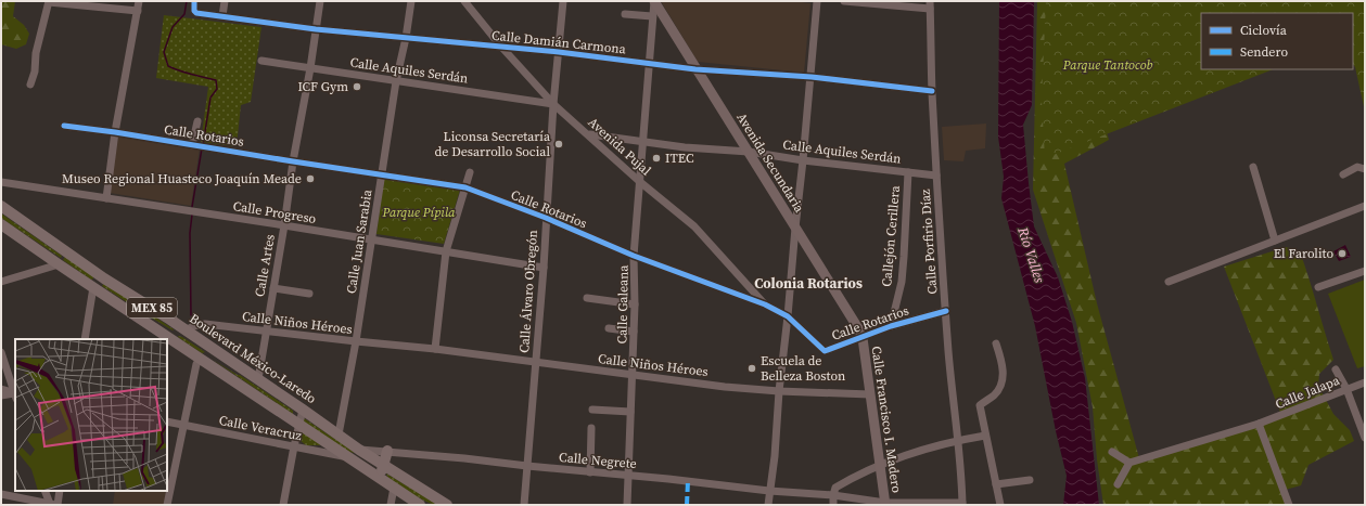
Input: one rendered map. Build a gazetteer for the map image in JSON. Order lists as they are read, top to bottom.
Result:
{
  "streets": {
    "main road": ["MEX 85", "Boulevard México-Laredo"],
    "street": [
      "Calle Damián Carmona",
      "Calle Aquiles Serdán",
      "Calle Rotarios",
      "Avenida Pujal",
      "Avenida Secundaria",
      "Calle Progreso",
      "Callejón Cerillera",
      "Calle Juan Sarabia",
      "Calle Porfirio Díaz",
      "Calle Artes",
      "Calle Álvaro Obregón",
      "Calle Galeana",
      "Calle Niños Héroes",
      "Calle Jalapa",
      "Calle Francisco I. Madero",
      "Calle Veracruz",
      "Calle Negrete"
    ]
  },
  "crossings": [
    ["Calle Damián Carmona", "Avenida Pujal"],
    ["Calle Damián Carmona", "Avenida Secundaria"],
    ["Calle Damián Carmona", "Calle Juan Sarabia"],
    ["Calle Damián Carmona", "Calle Porfirio Díaz"],
    ["Calle Damián Carmona", "Calle Artes"],
    ["Calle Damián Carmona", "Calle Álvaro Obregón"],
    ["Calle Damián Carmona", "Calle Galeana"],
    ["Calle Aquiles Serdán", "Avenida Pujal"],
    ["Calle Aquiles Serdán", "Avenida Secundaria"],
    ["Calle Aquiles Serdán", "Callejón Cerillera"],
    ["Calle Aquiles Serdán", "Calle Juan Sarabia"],
    ["Calle Aquiles Serdán", "Calle Porfirio Díaz"],
    ["Calle Aquiles Serdán", "Calle Artes"],
    ["Calle Aquiles Serdán", "Calle Álvaro Obregón"],
    ["Calle Aquiles Serdán", "Calle Galeana"],
    ["Calle Rotarios", "Avenida Pujal"],
    ["Calle Rotarios", "Avenida Secundaria"],
    ["Calle Rotarios", "Callejón Cerillera"],
    ["Calle Rotarios", "Calle Juan Sarabia"],
    ["Calle Rotarios", "Calle Porfirio Díaz"],
    ["Calle Rotarios", "Calle Artes"],
    ["Calle Rotarios", "Calle Álvaro Obregón"],
    ["Calle Rotarios", "Calle Galeana"],
    ["Calle Rotarios", "Calle Francisco I. Madero"],
    ["Avenida Pujal", "Calle Álvaro Obregón"],
    ["Avenida Pujal", "Calle Galeana"],
    ["Avenida Secundaria", "Calle Galeana"],
    ["Avenida Secundaria", "Calle Francisco I. Madero"],
    ["Calle Progreso", "Calle Juan Sarabia"],
    ["Calle Progreso", "Calle Artes"],
    ["Calle Progreso", "Calle Álvaro Obregón"],
    ["Calle Juan Sarabia", "Calle Niños Héroes"],
    ["Calle Juan Sarabia", "Boulevard México-Laredo"],
    ["Calle Porfirio Díaz", "Calle Negrete"],
    ["Calle Artes", "Calle Niños Héroes"],
    ["Calle Artes", "Boulevard México-Laredo"],
    ["Calle Álvaro Obregón", "Calle Niños Héroes"],
    ["Calle Álvaro Obregón", "Calle Negrete"],
    ["Calle Galeana", "Calle Niños Héroes"],
    ["Calle Galeana", "Calle Negrete"],
    ["MEX 85", "Calle Veracruz"],
    ["Calle Niños Héroes", "Boulevard México-Laredo"],
    ["Calle Niños Héroes", "Calle Francisco I. Madero"],
    ["Boulevard México-Laredo", "Calle Negrete"],
    ["Calle Francisco I. Madero", "Calle Negrete"]
  ],
  "districts": ["Colonia Rotarios"],
  "water": ["Río Valles"],
  "parks": ["Parque Tantocob", "Parque Pípila"],
  "places": [
    "ICF Gym",
    "Liconsa Secretaría de Desarrollo Social",
    "ITEC",
    "Museo Regional Huasteco Joaquín Meade",
    "El Farolito",
    "Escuela de Belleza Boston"
  ],
  "legend": ["Ciclovía", "Sendero"]
}
